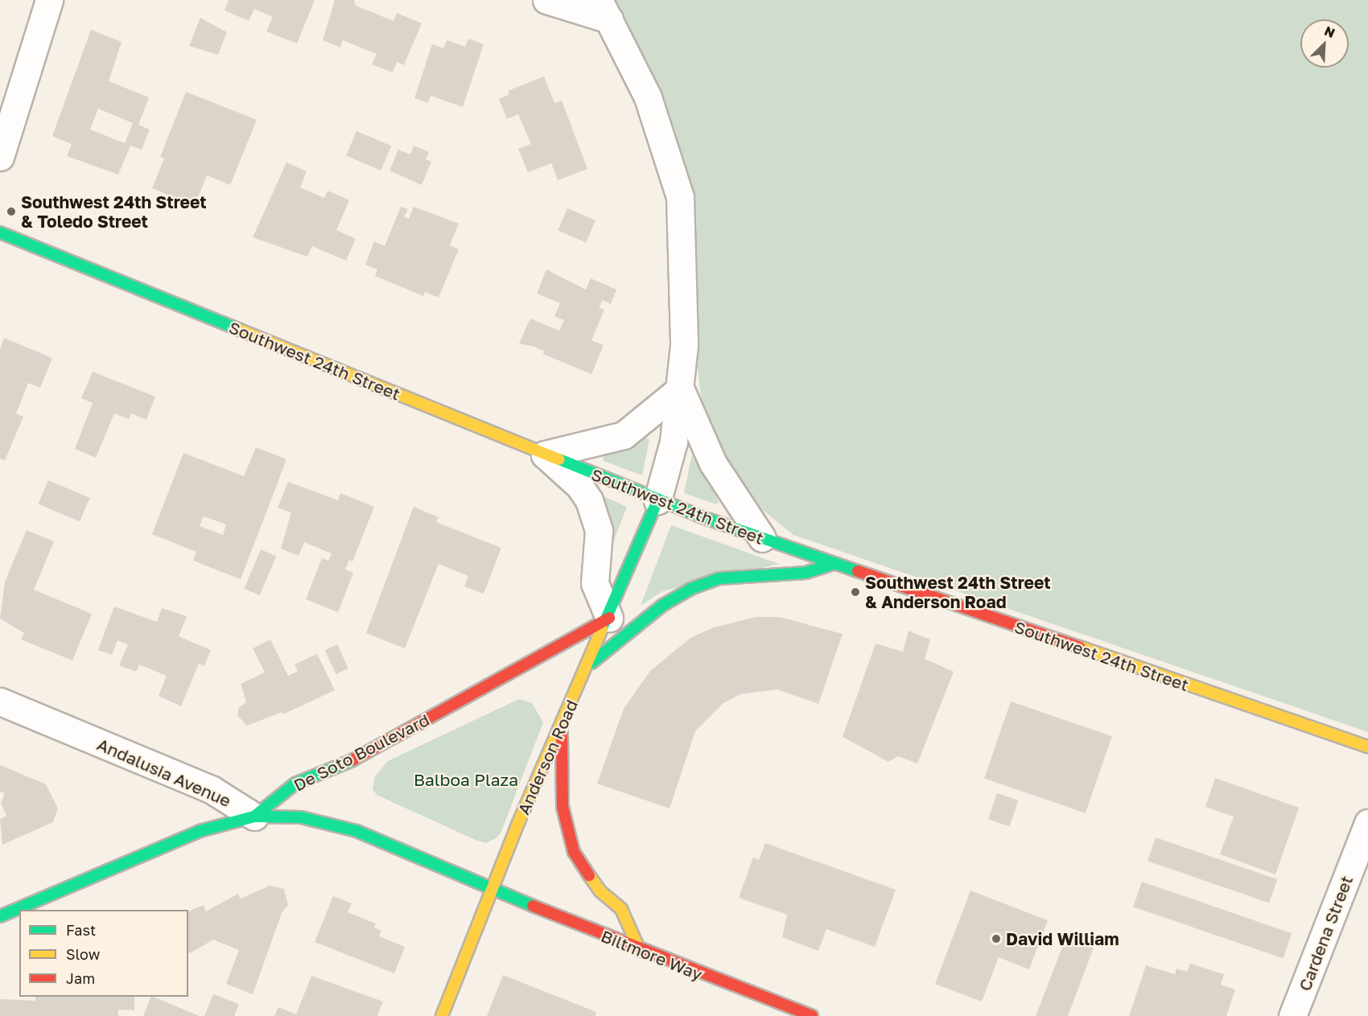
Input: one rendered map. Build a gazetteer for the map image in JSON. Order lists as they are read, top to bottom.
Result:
{
  "streets": {
    "street": [
      "Southwest 24th Street",
      "De Soto Boulevard",
      "Anderson Road",
      "Andalusia Avenue",
      "Cardena Street",
      "Biltmore Way"
    ]
  },
  "crossings": [
    ["Southwest 24th Street", "Anderson Road"],
    ["De Soto Boulevard", "Anderson Road"],
    ["De Soto Boulevard", "Andalusia Avenue"],
    ["Anderson Road", "Andalusia Avenue"],
    ["Anderson Road", "Biltmore Way"],
    ["Andalusia Avenue", "Biltmore Way"]
  ],
  "parks": ["Balboa Plaza"],
  "places": ["Southwest 24th Street & Toledo Street", "Southwest 24th Street & Anderson Road", "David William"],
  "legend": ["Fast", "Slow", "Jam"],
  "north": "top right"
}
